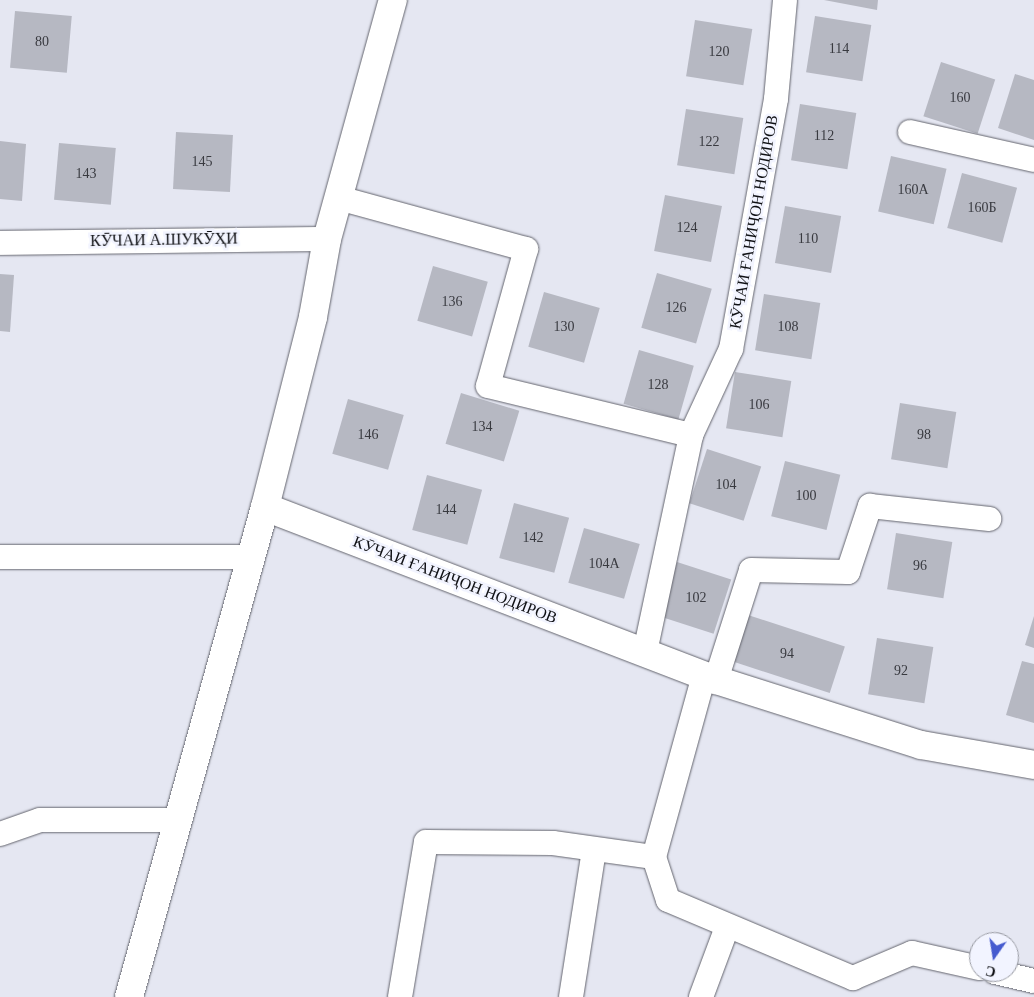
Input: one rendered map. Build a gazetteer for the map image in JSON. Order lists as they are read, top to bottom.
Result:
{
  "streets": {
    "street": ["КӮЧАИ ҒАНИҶОН НОДИРОВ", "КӮЧАИ А.ШУКӮҲИ"]
  },
  "house_numbers": [
    "80",
    "114",
    "120",
    "160",
    "112",
    "122",
    "145",
    "143",
    "160А",
    "160Б",
    "124",
    "110",
    "136",
    "126",
    "130",
    "108",
    "128",
    "106",
    "134",
    "146",
    "98",
    "104",
    "100",
    "144",
    "142",
    "104А",
    "96",
    "102",
    "94",
    "92"
  ],
  "north": "bottom"
}
